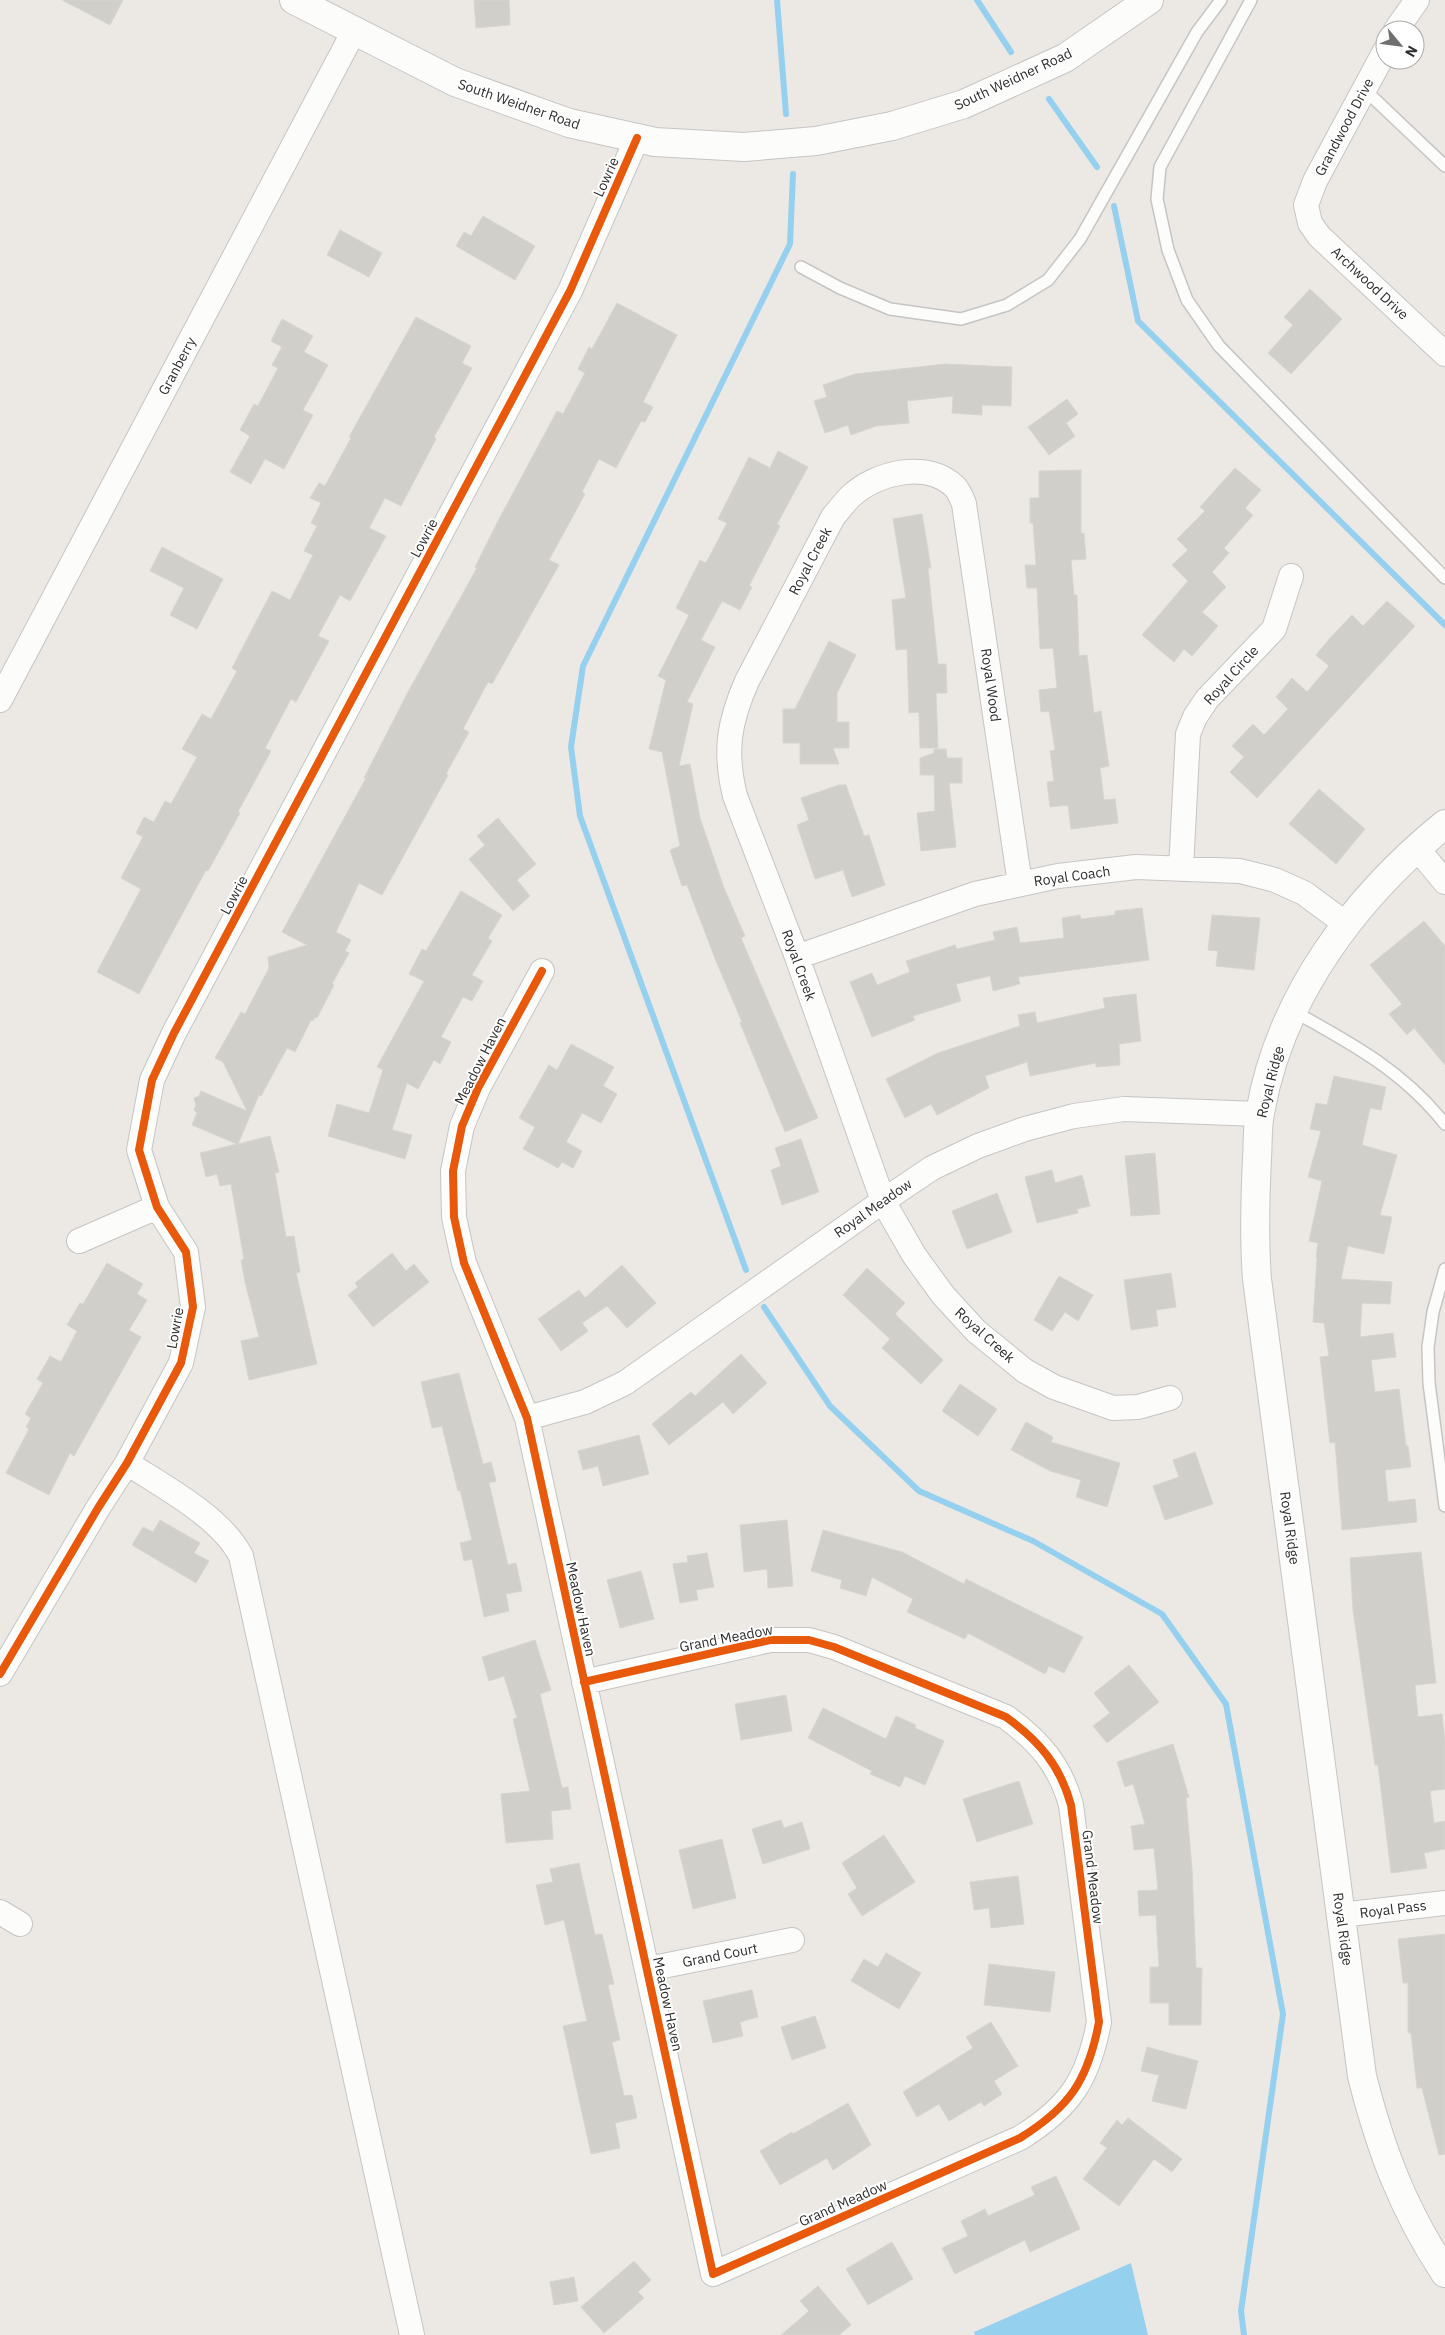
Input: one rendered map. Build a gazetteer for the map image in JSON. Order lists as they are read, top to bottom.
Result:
{
  "streets": {
    "street": [
      "South Weidner Road",
      "Grandwood Drive",
      "Lowrie",
      "Archwood Drive",
      "Granberry",
      "Royal Creek",
      "Royal Circle",
      "Royal Wood",
      "Royal Coach",
      "Meadow Haven",
      "Royal Ridge",
      "Royal Meadow",
      "Grand Meadow",
      "Royal Pass",
      "Grand Court"
    ]
  },
  "crossings": [
    ["South Weidner Road", "Lowrie"],
    ["South Weidner Road", "Granberry"],
    ["Grandwood Drive", "Archwood Drive"],
    ["Royal Creek", "Royal Wood"],
    ["Royal Creek", "Royal Coach"],
    ["Royal Creek", "Royal Meadow"],
    ["Royal Circle", "Royal Coach"],
    ["Royal Wood", "Royal Coach"],
    ["Royal Coach", "Royal Ridge"],
    ["Meadow Haven", "Royal Meadow"],
    ["Meadow Haven", "Grand Meadow"],
    ["Meadow Haven", "Grand Court"],
    ["Royal Ridge", "Royal Meadow"],
    ["Royal Ridge", "Royal Pass"]
  ],
  "north": "bottom right"
}
